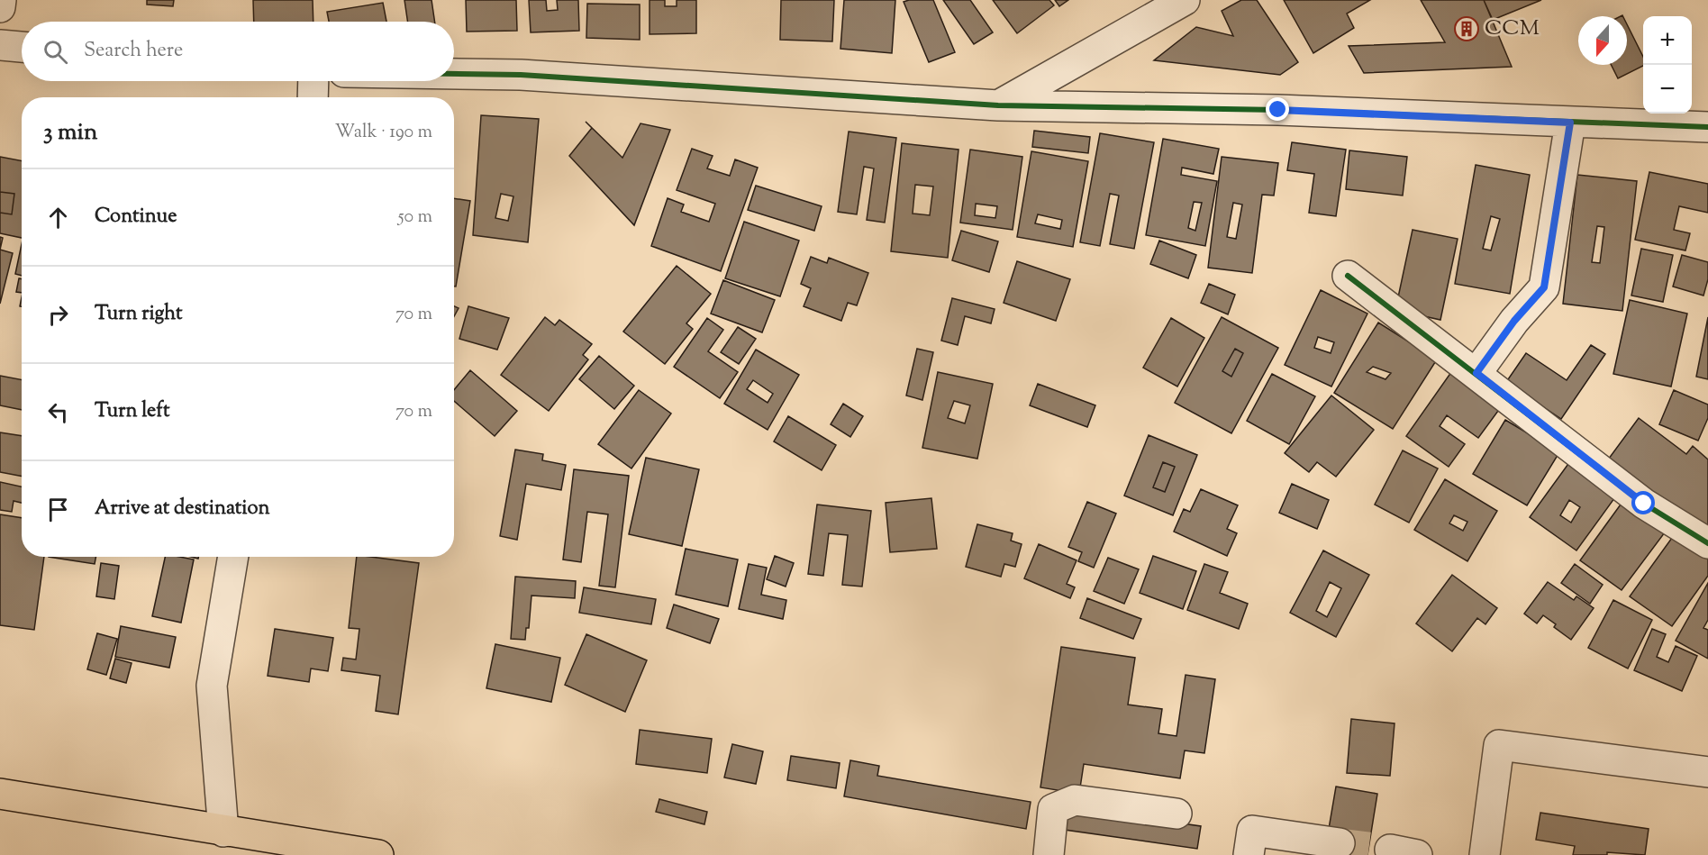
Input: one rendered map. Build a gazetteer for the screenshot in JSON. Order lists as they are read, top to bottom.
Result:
{
  "places": {
    "building": ["CCM"]
  },
  "north": "bottom",
  "page": {
    "map_buttons": ["+", "−"],
    "search": "Search here",
    "heading": ["3 min", "Walk · 190 m"],
    "list": [
      ["Continue", "50 m"],
      ["Turn right", "70 m"],
      ["Turn left", "70 m"],
      "Arrive at destination"
    ]
  }
}
